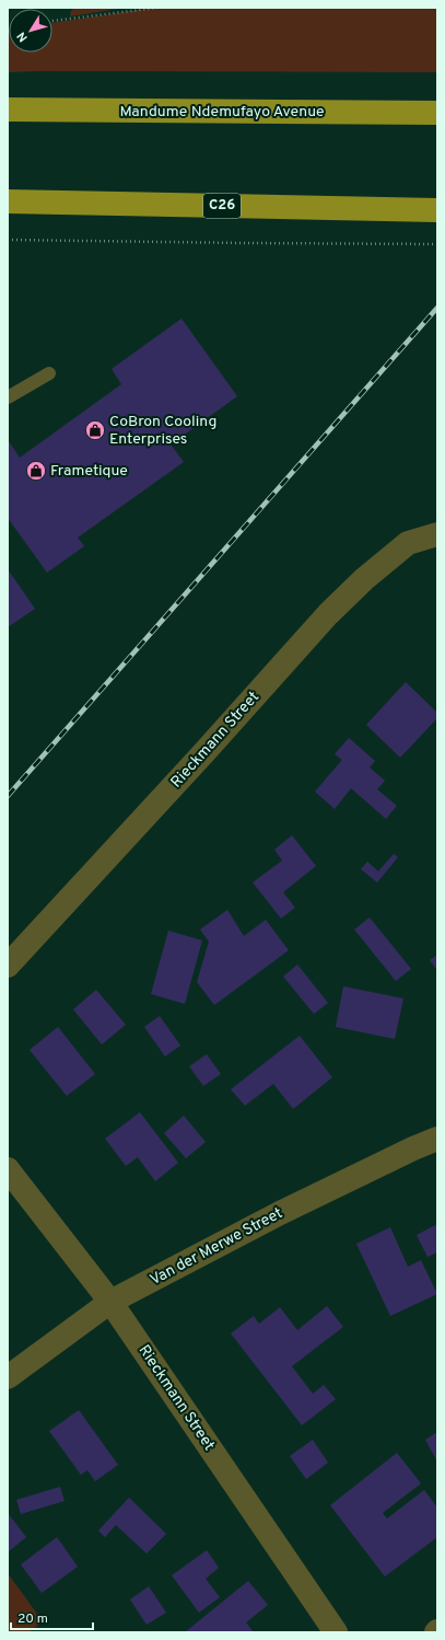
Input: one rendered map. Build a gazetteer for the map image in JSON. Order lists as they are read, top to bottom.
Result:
{
  "streets": {
    "main road": ["Mandume Ndemufayo Avenue", "C26"],
    "street": ["Rieckmann Street", "Van der Merwe Street"]
  },
  "crossings": [
    ["Rieckmann Street", "Van der Merwe Street"]
  ],
  "places": {
    "shop": ["CoBron Cooling Enterprises", "Frametique"]
  },
  "scale_bar": "20 m",
  "north": "bottom left"
}
